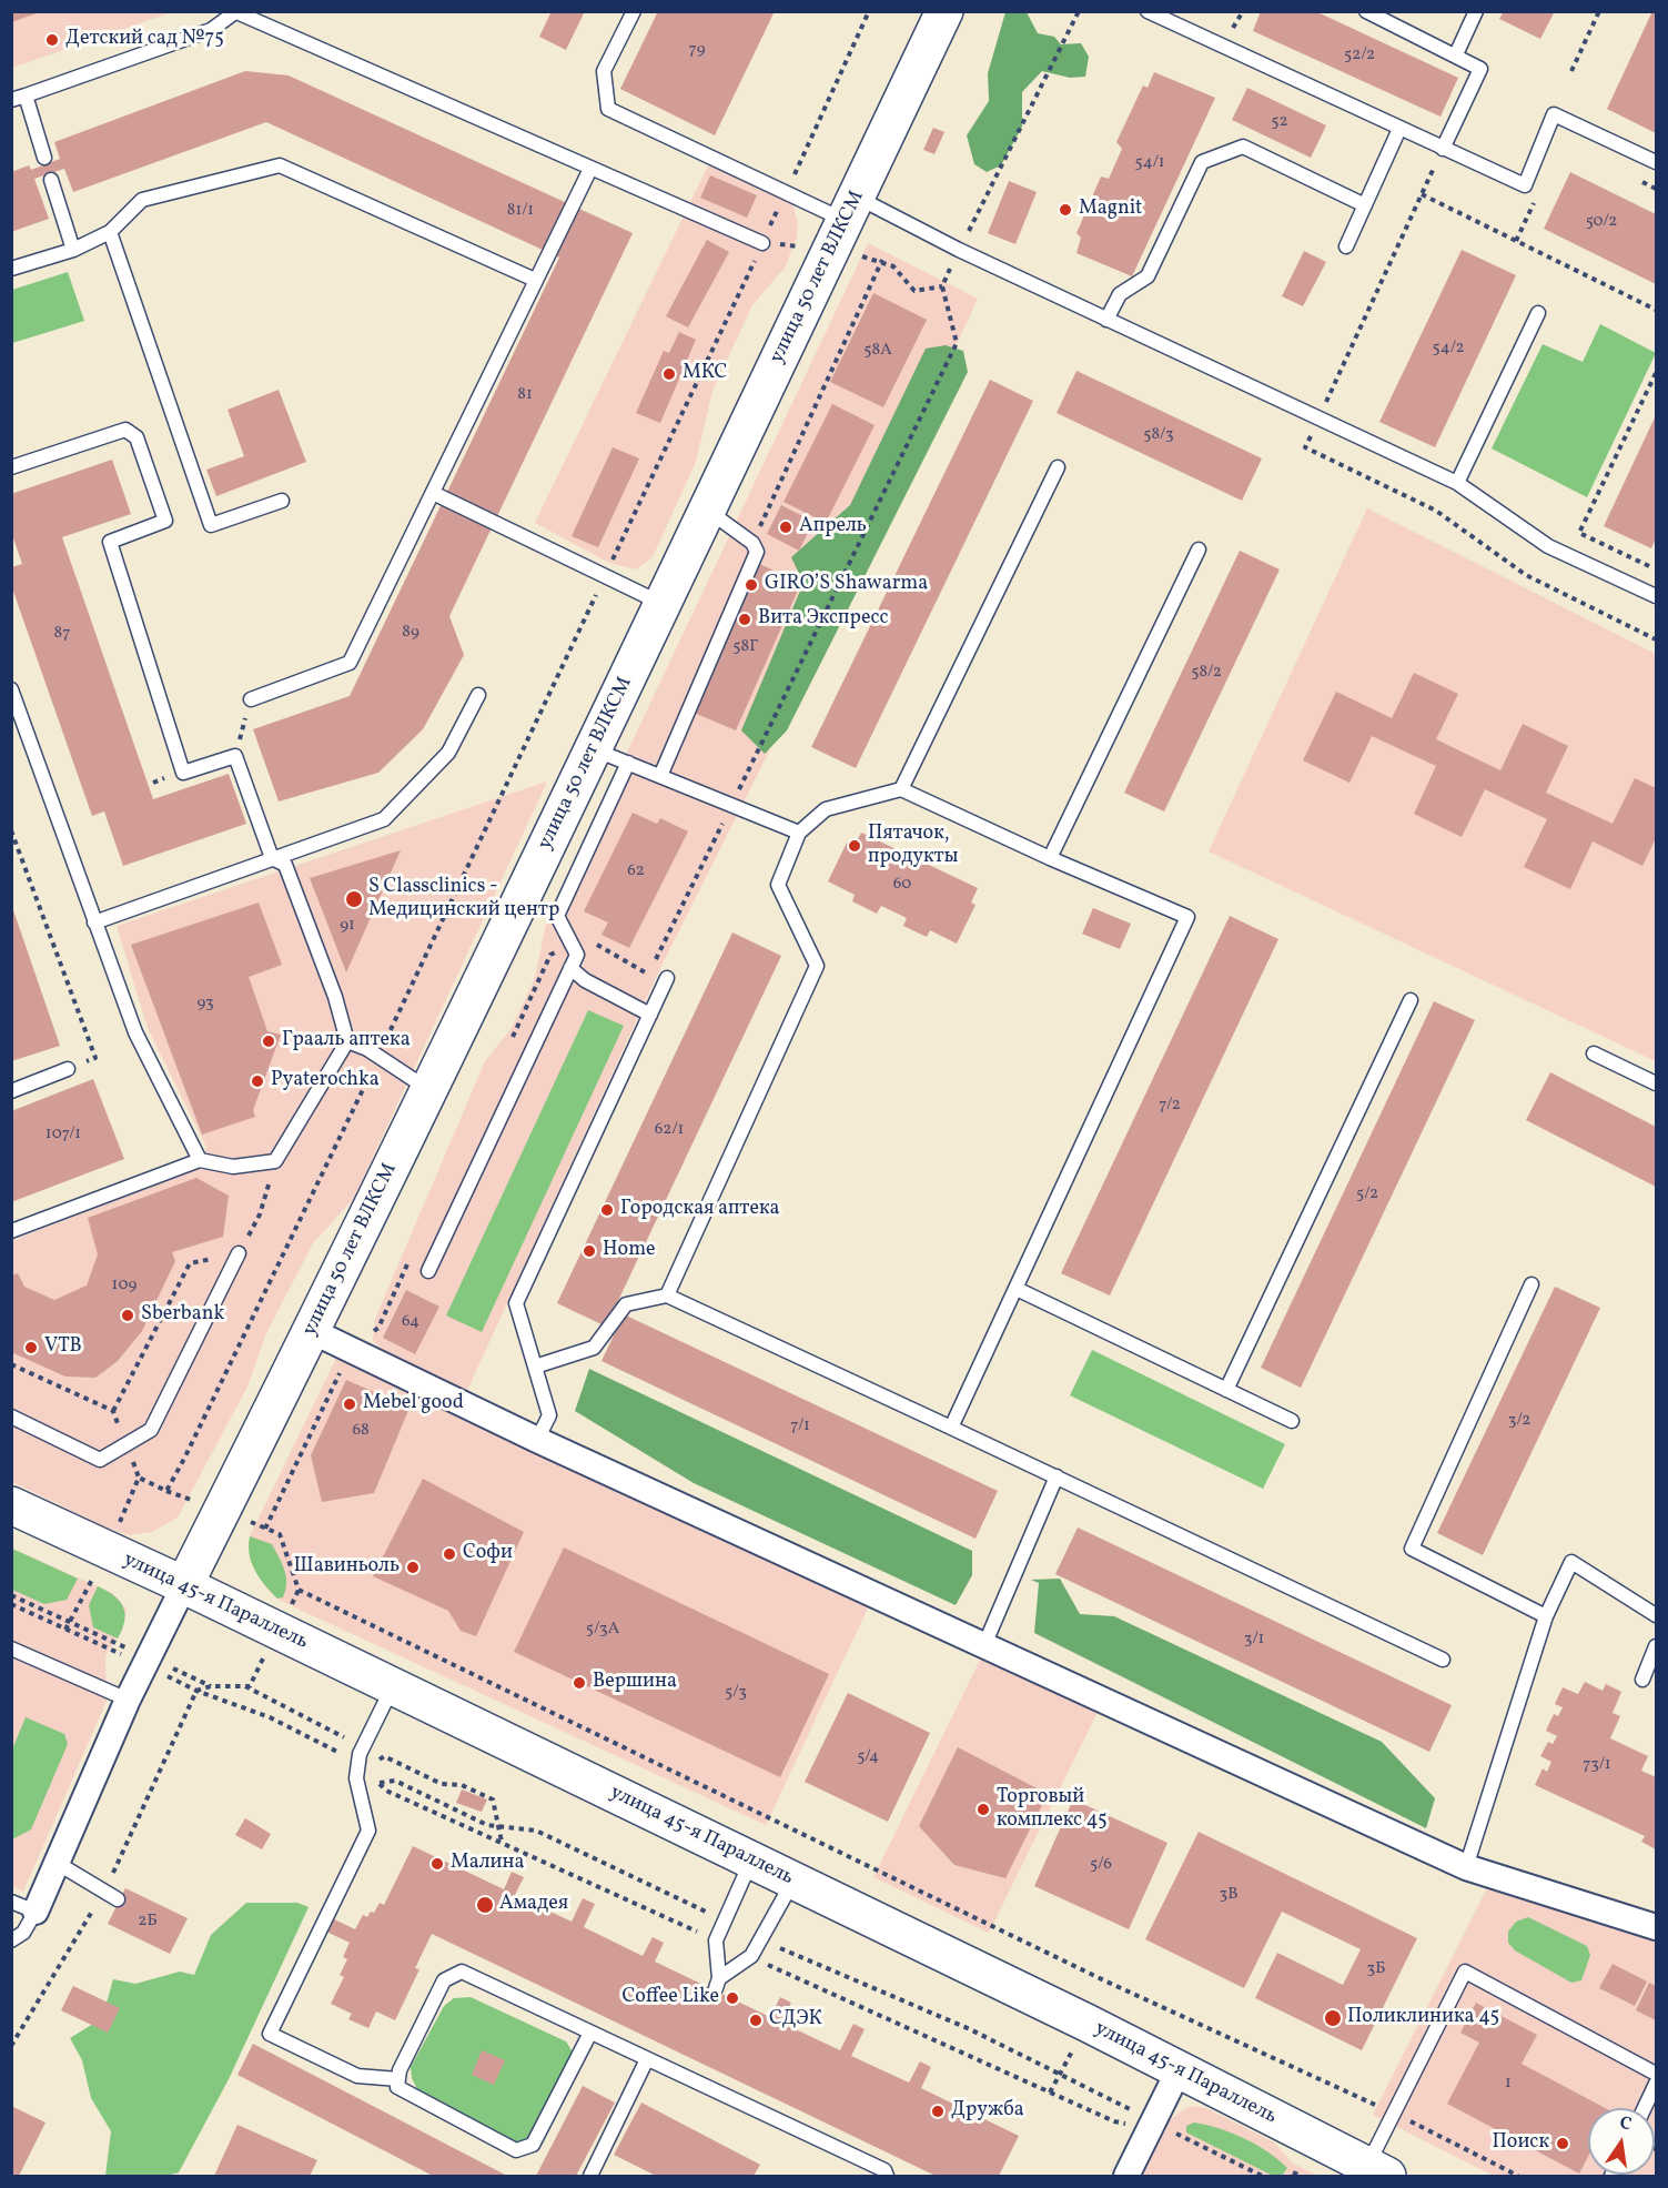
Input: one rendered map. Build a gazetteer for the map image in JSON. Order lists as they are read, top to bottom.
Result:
{
  "streets": {
    "street": ["улица 50 лет ВЛКСМ", "улица 45-я Параллель"]
  },
  "crossings": [
    ["улица 50 лет ВЛКСМ", "улица 45-я Параллель"]
  ],
  "places": [
    "Детский сад №75",
    "Magnit",
    "МКС",
    "Апрель",
    "GIRO’S Shawarma",
    "Вита Экспресс",
    "Пятачок, продукты",
    "S Classclinics - Медицинский центр",
    "Грааль аптека",
    "Pyaterochka",
    "Городская аптека",
    "Home",
    "Sberbank",
    "VTB",
    "Mebel good",
    "Софи",
    "Шавиньоль",
    "Вершина",
    "Торговый комплекс 45",
    "Малина",
    "Амадея",
    "Coffee Like",
    "Поликлиника 45",
    "СДЭК",
    "Дружба",
    "Поиск"
  ],
  "house_numbers": [
    "79",
    "52/2",
    "52",
    "54/1",
    "81/1",
    "50/2",
    "54/2",
    "58А",
    "81",
    "58/3",
    "89",
    "87",
    "58Г",
    "58/2",
    "62",
    "60",
    "91",
    "93",
    "7/2",
    "62/1",
    "107/1",
    "5/2",
    "109",
    "64",
    "3/2",
    "7/1",
    "68",
    "5/3А",
    "3/1",
    "5/3",
    "5/4",
    "73/1",
    "5/6",
    "3В",
    "2Б",
    "3Б",
    "1"
  ],
  "north": "top"
}
